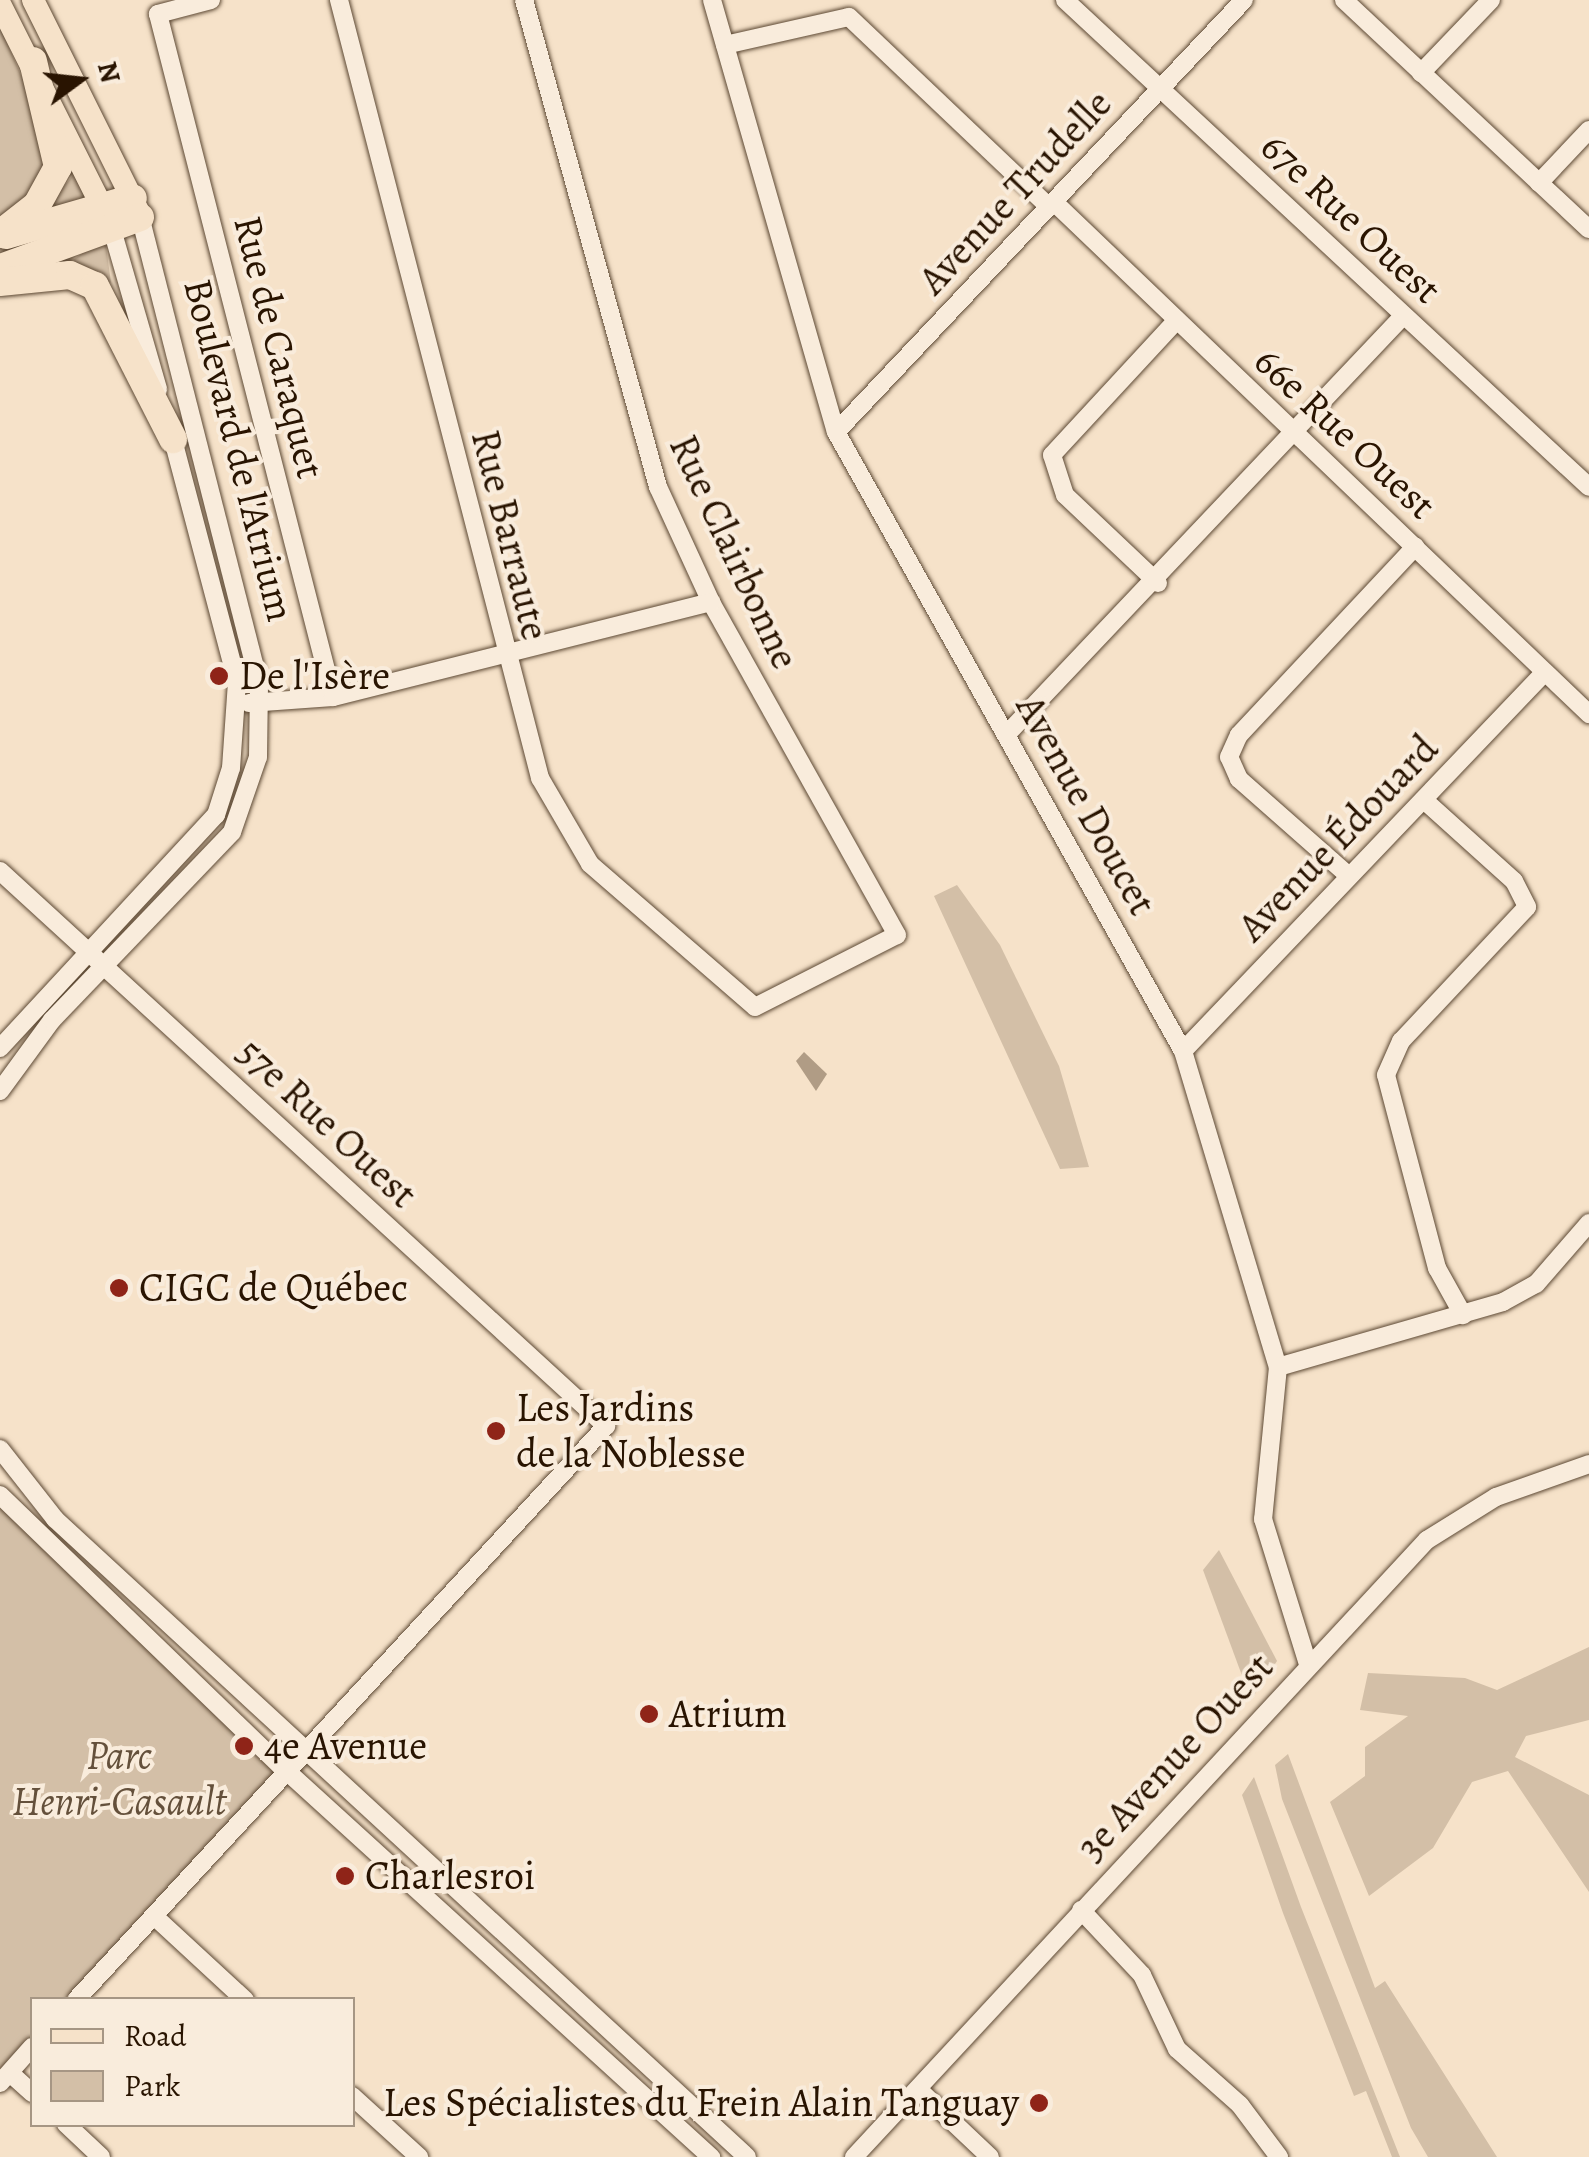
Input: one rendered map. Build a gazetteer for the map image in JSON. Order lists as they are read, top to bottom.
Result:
{
  "streets": {
    "main road": ["Boulevard de l'Atrium"],
    "street": [
      "Avenue Trudelle",
      "67e Rue Ouest",
      "Rue de Caraquet",
      "66e Rue Ouest",
      "Rue Barraute",
      "Rue Clairbonne",
      "Avenue Doucet",
      "Avenue Édouard",
      "57e Rue Ouest",
      "3e Avenue Ouest"
    ]
  },
  "crossings": [
    ["Avenue Trudelle", "67e Rue Ouest"],
    ["Avenue Trudelle", "66e Rue Ouest"],
    ["Avenue Trudelle", "Avenue Doucet"],
    ["66e Rue Ouest", "Avenue Doucet"],
    ["66e Rue Ouest", "Avenue Édouard"],
    ["Boulevard de l'Atrium", "57e Rue Ouest"],
    ["Rue Barraute", "Rue Clairbonne"],
    ["Avenue Doucet", "Avenue Édouard"],
    ["Avenue Doucet", "3e Avenue Ouest"]
  ],
  "parks": ["Parc Henri-Casault"],
  "places": [
    "De l'Isère",
    "CIGC de Québec",
    "Les Jardins de la Noblesse",
    "Atrium",
    "4e Avenue",
    "Charlesroi",
    "Les Spécialistes du Frein Alain Tanguay"
  ],
  "legend": ["Road", "Park"],
  "north": "right"
}
